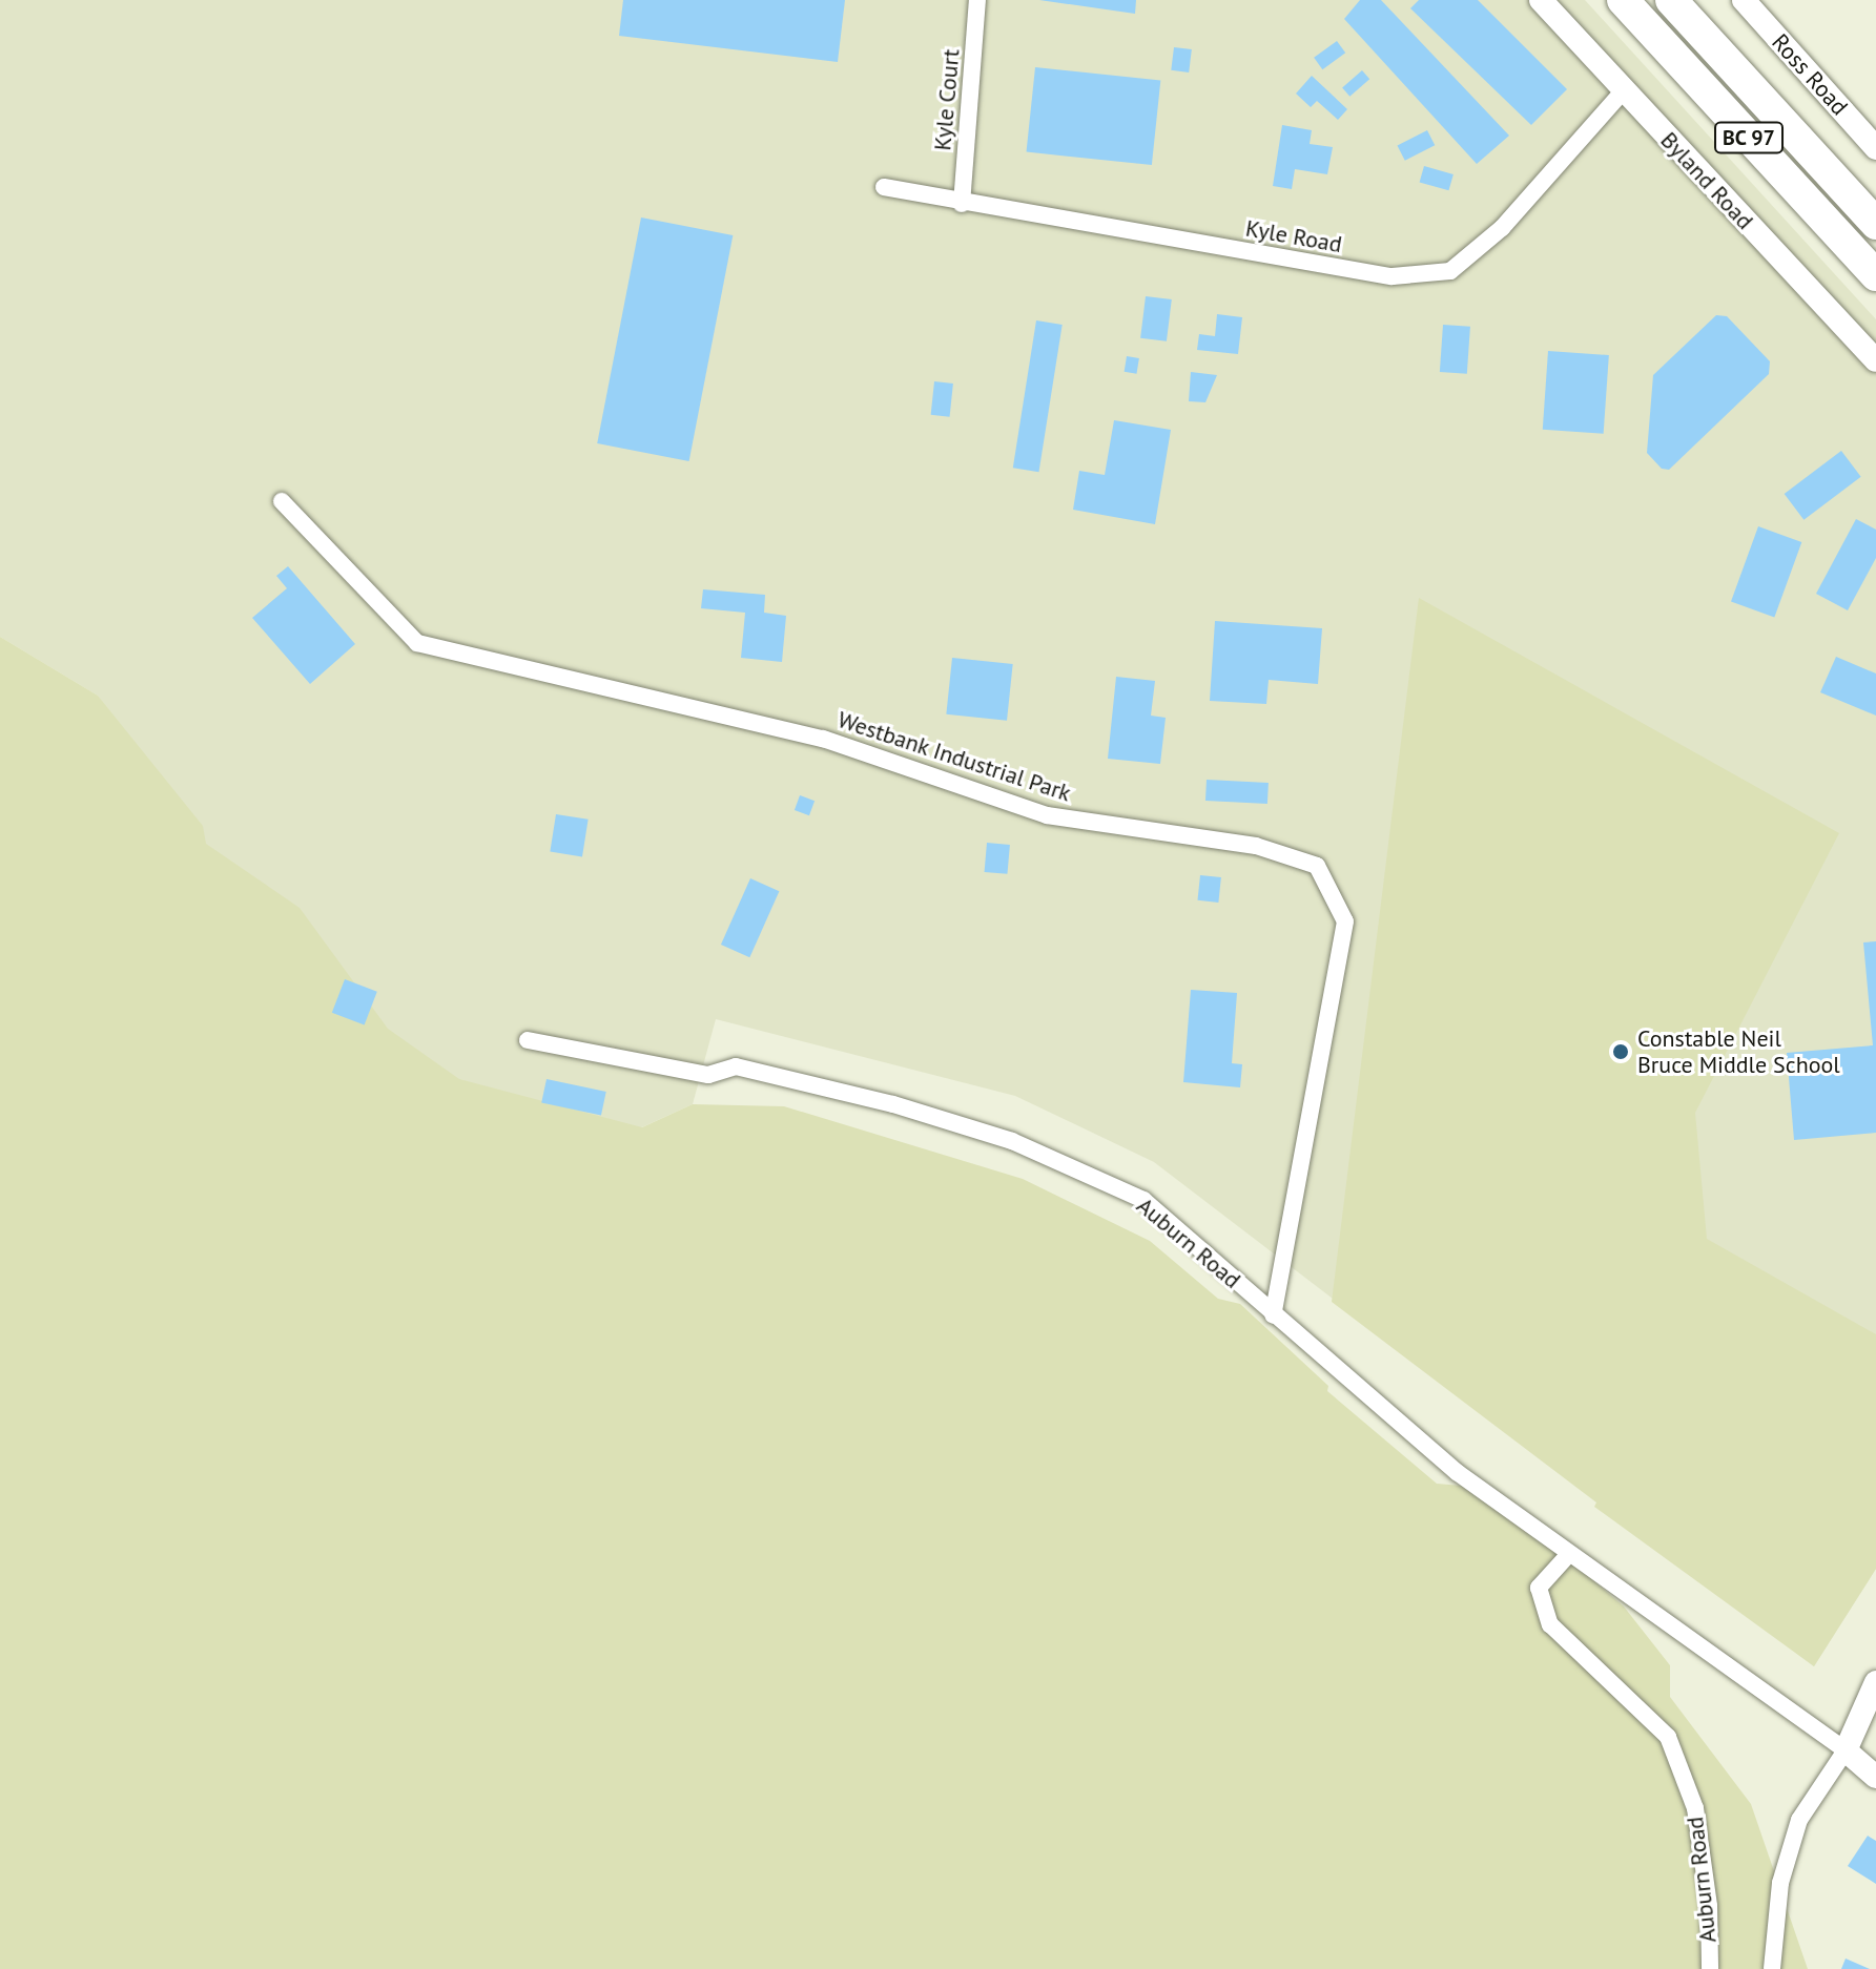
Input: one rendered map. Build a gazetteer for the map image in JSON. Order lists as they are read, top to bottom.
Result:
{
  "streets": {
    "highway": ["BC 97"],
    "street": [
      "Ross Road",
      "Kyle Court",
      "Byland Road",
      "Kyle Road",
      "Westbank Industrial Park",
      "Auburn Road"
    ]
  },
  "crossings": [
    ["Kyle Court", "Kyle Road"],
    ["Byland Road", "Kyle Road"],
    ["Westbank Industrial Park", "Auburn Road"]
  ],
  "places": ["Constable Neil Bruce Middle School"]
}
